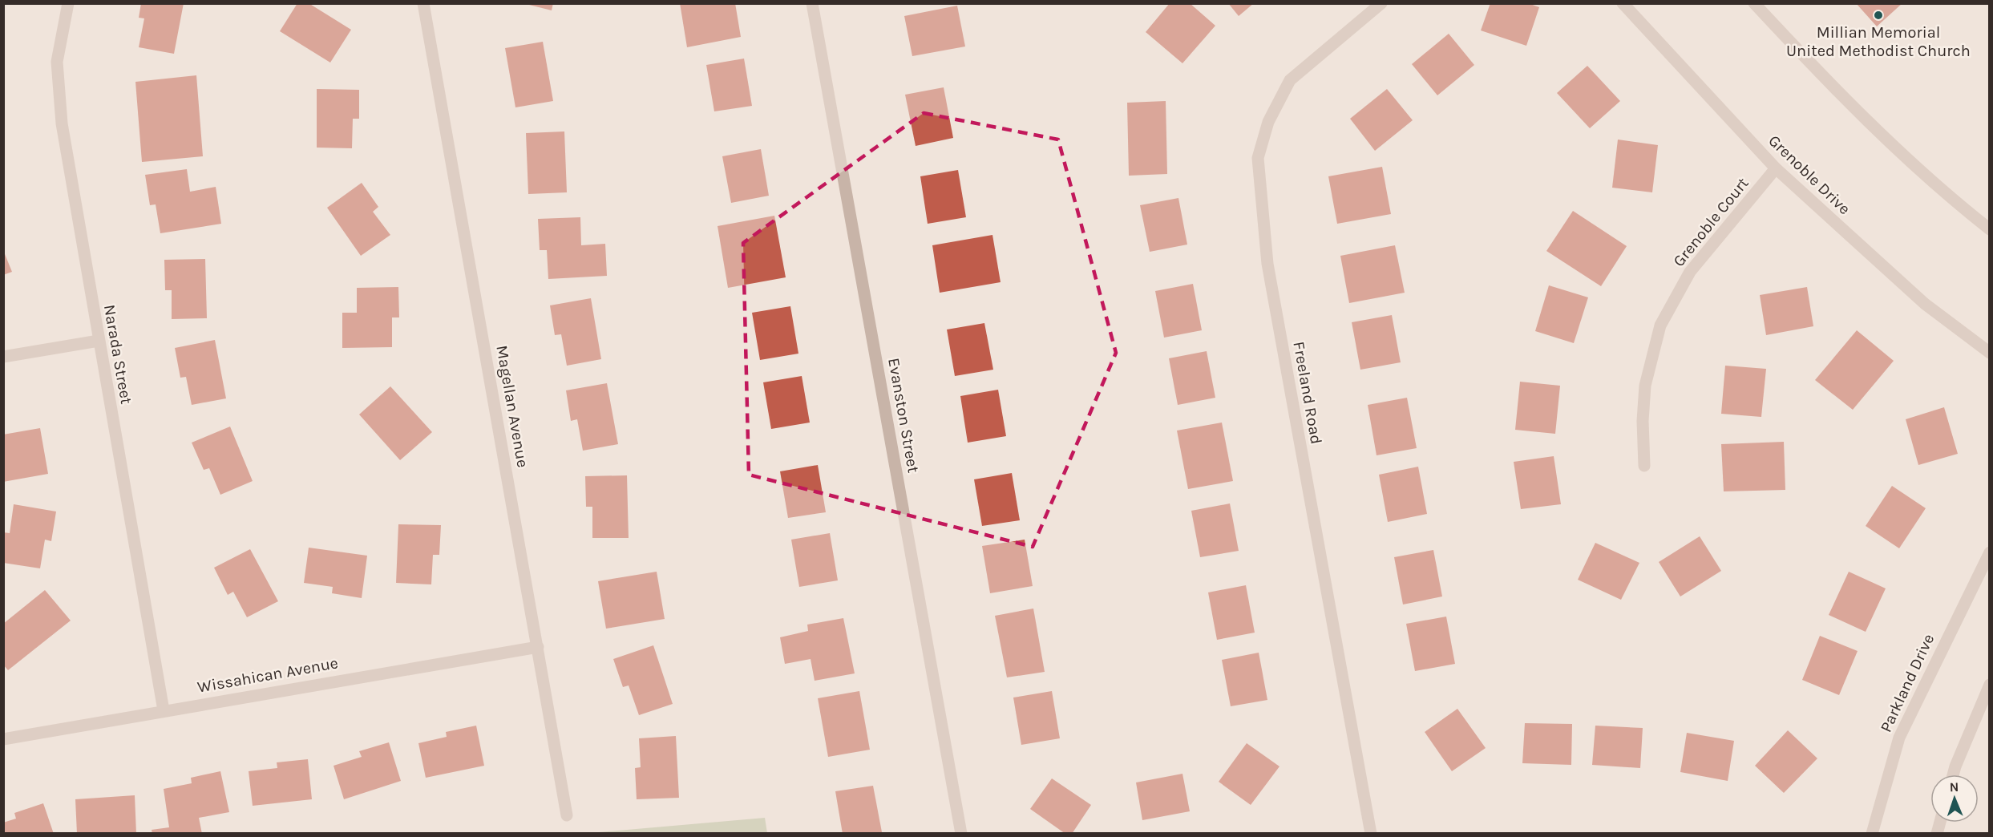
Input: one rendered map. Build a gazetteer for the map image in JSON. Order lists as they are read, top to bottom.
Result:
{
  "streets": {
    "street": [
      "Grenoble Drive",
      "Grenoble Court",
      "Narada Street",
      "Freeland Road",
      "Magellan Avenue",
      "Evanston Street",
      "Wissahican Avenue",
      "Parkland Drive"
    ]
  },
  "crossings": [
    ["Grenoble Drive", "Grenoble Court"],
    ["Narada Street", "Wissahican Avenue"],
    ["Magellan Avenue", "Wissahican Avenue"]
  ],
  "places": ["Millian Memorial United Methodist Church"],
  "north": "top"
}
